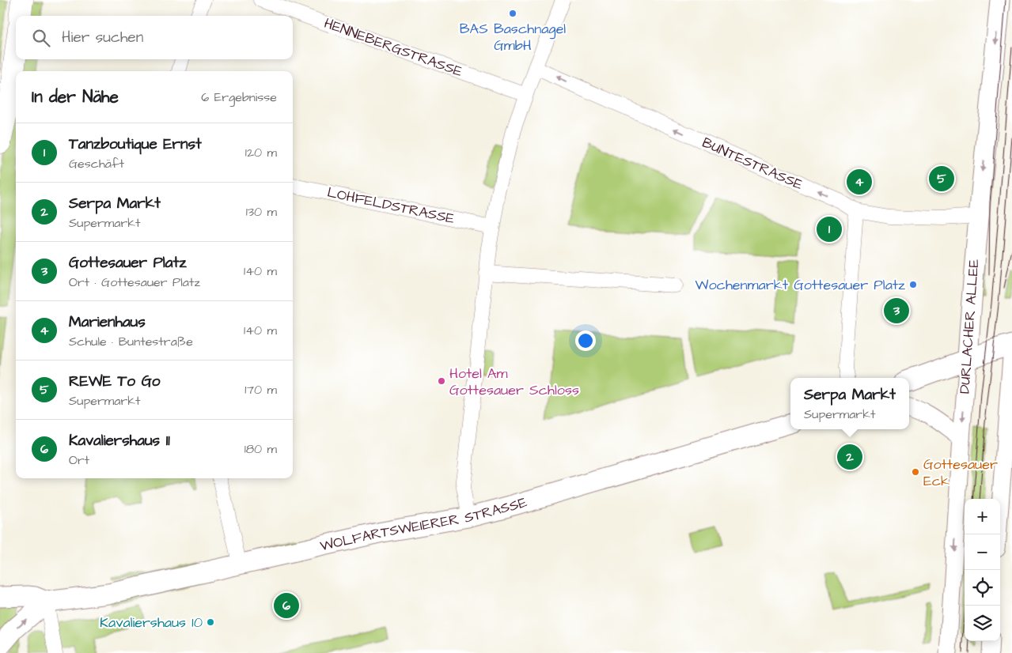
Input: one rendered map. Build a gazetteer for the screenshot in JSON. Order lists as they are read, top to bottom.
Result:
{
  "streets": {
    "main road": ["DURLACHER ALLEE", "WOLFARTSWEIERER STRASSE"],
    "street": ["HENNEBERGSTRASSE", "BUNTESTRASSE", "LOHFELDSTRASSE"]
  },
  "crossings": [
    ["BUNTESTRASSE", "DURLACHER ALLEE"]
  ],
  "one_way": ["BUNTESTRASSE", "DURLACHER ALLEE"],
  "places": [
    "BAS Baschnagel GmbH",
    "Wochenmarkt Gottesauer Platz",
    "Hotel Am Gottesauer Schloss",
    "Gottesauer Eck",
    "Kavaliershaus 10"
  ],
  "page": {
    "search": "Hier suchen",
    "heading": ["In der Nähe", "6 Ergebnisse"],
    "list": [
      {
        "mark": "1",
        "name": "Tanzboutique Ernst",
        "note": "Geschäft",
        "value": "120 m"
      },
      {
        "mark": "2",
        "name": "Serpa Markt",
        "note": "Supermarkt",
        "value": "130 m"
      },
      {
        "mark": "3",
        "name": "Gottesauer Platz",
        "note": "Ort · Gottesauer Platz",
        "value": "140 m"
      },
      {
        "mark": "4",
        "name": "Marienhaus",
        "note": "Schule · Buntestraße",
        "value": "140 m"
      },
      {
        "mark": "5",
        "name": "REWE To Go",
        "note": "Supermarkt",
        "value": "170 m"
      },
      {
        "mark": "6",
        "name": "Kavaliershaus 11",
        "note": "Ort",
        "value": "180 m"
      }
    ],
    "pins": [
      "5",
      "4",
      "1",
      "3",
      "2",
      "6"
    ],
    "popup": ["Serpa Markt", "Supermarkt"],
    "map_buttons": ["+", "−"]
  }
}
